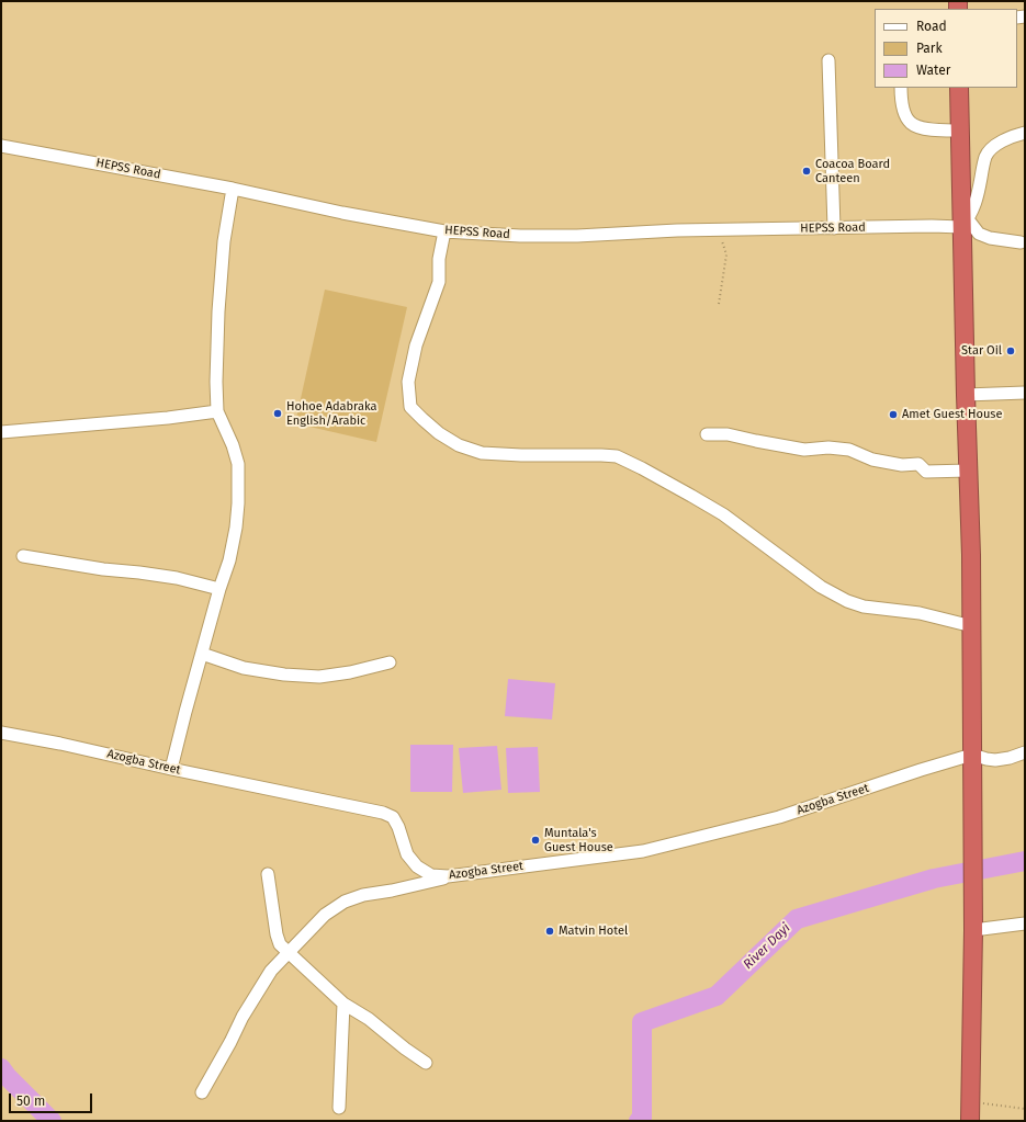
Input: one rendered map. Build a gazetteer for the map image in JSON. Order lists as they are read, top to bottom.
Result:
{
  "streets": {
    "street": ["HEPSS Road", "Azogba Street"]
  },
  "water": ["River Dayi"],
  "places": [
    "Coacoa Board Canteen",
    "Star Oil",
    "Hohoe Adabraka English/Arabic",
    "Amet Guest House",
    "Muntala's Guest House",
    "Matvin Hotel"
  ],
  "legend": ["Road", "Park", "Water"],
  "scale_bar": "50 m"
}
